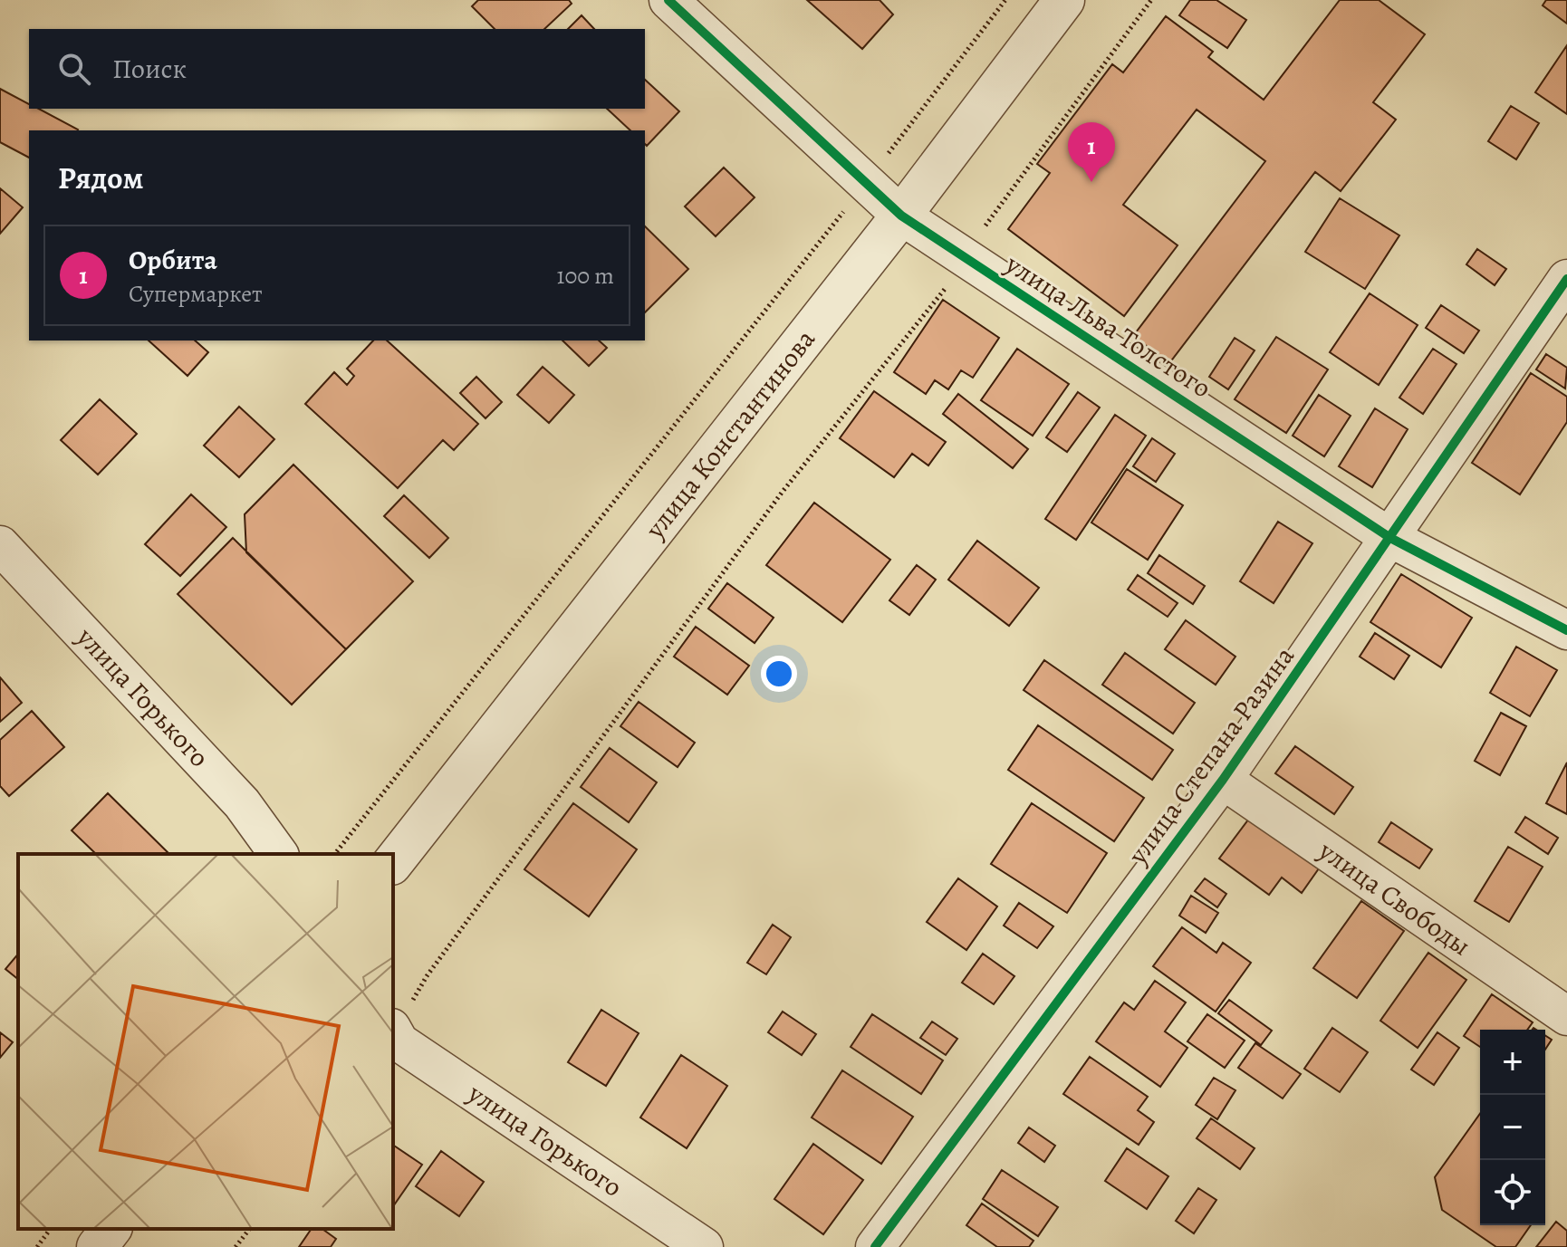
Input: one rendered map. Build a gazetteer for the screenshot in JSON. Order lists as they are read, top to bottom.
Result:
{
  "streets": {
    "street": [
      "улица Льва Толстого",
      "улица Константинова",
      "улица Горького",
      "улица Степана Разина",
      "улица Свободы"
    ]
  },
  "crossings": [
    ["улица Льва Толстого", "улица Константинова"],
    ["улица Льва Толстого", "улица Степана Разина"],
    ["улица Степана Разина", "улица Свободы"]
  ],
  "page": {
    "search": "Поиск",
    "pins": "1",
    "heading": "Рядом",
    "list": [
      {
        "mark": "1",
        "name": "Орбита",
        "note": "Супермаркет",
        "value": "100 m"
      }
    ],
    "map_buttons": ["+", "−"]
  }
}
